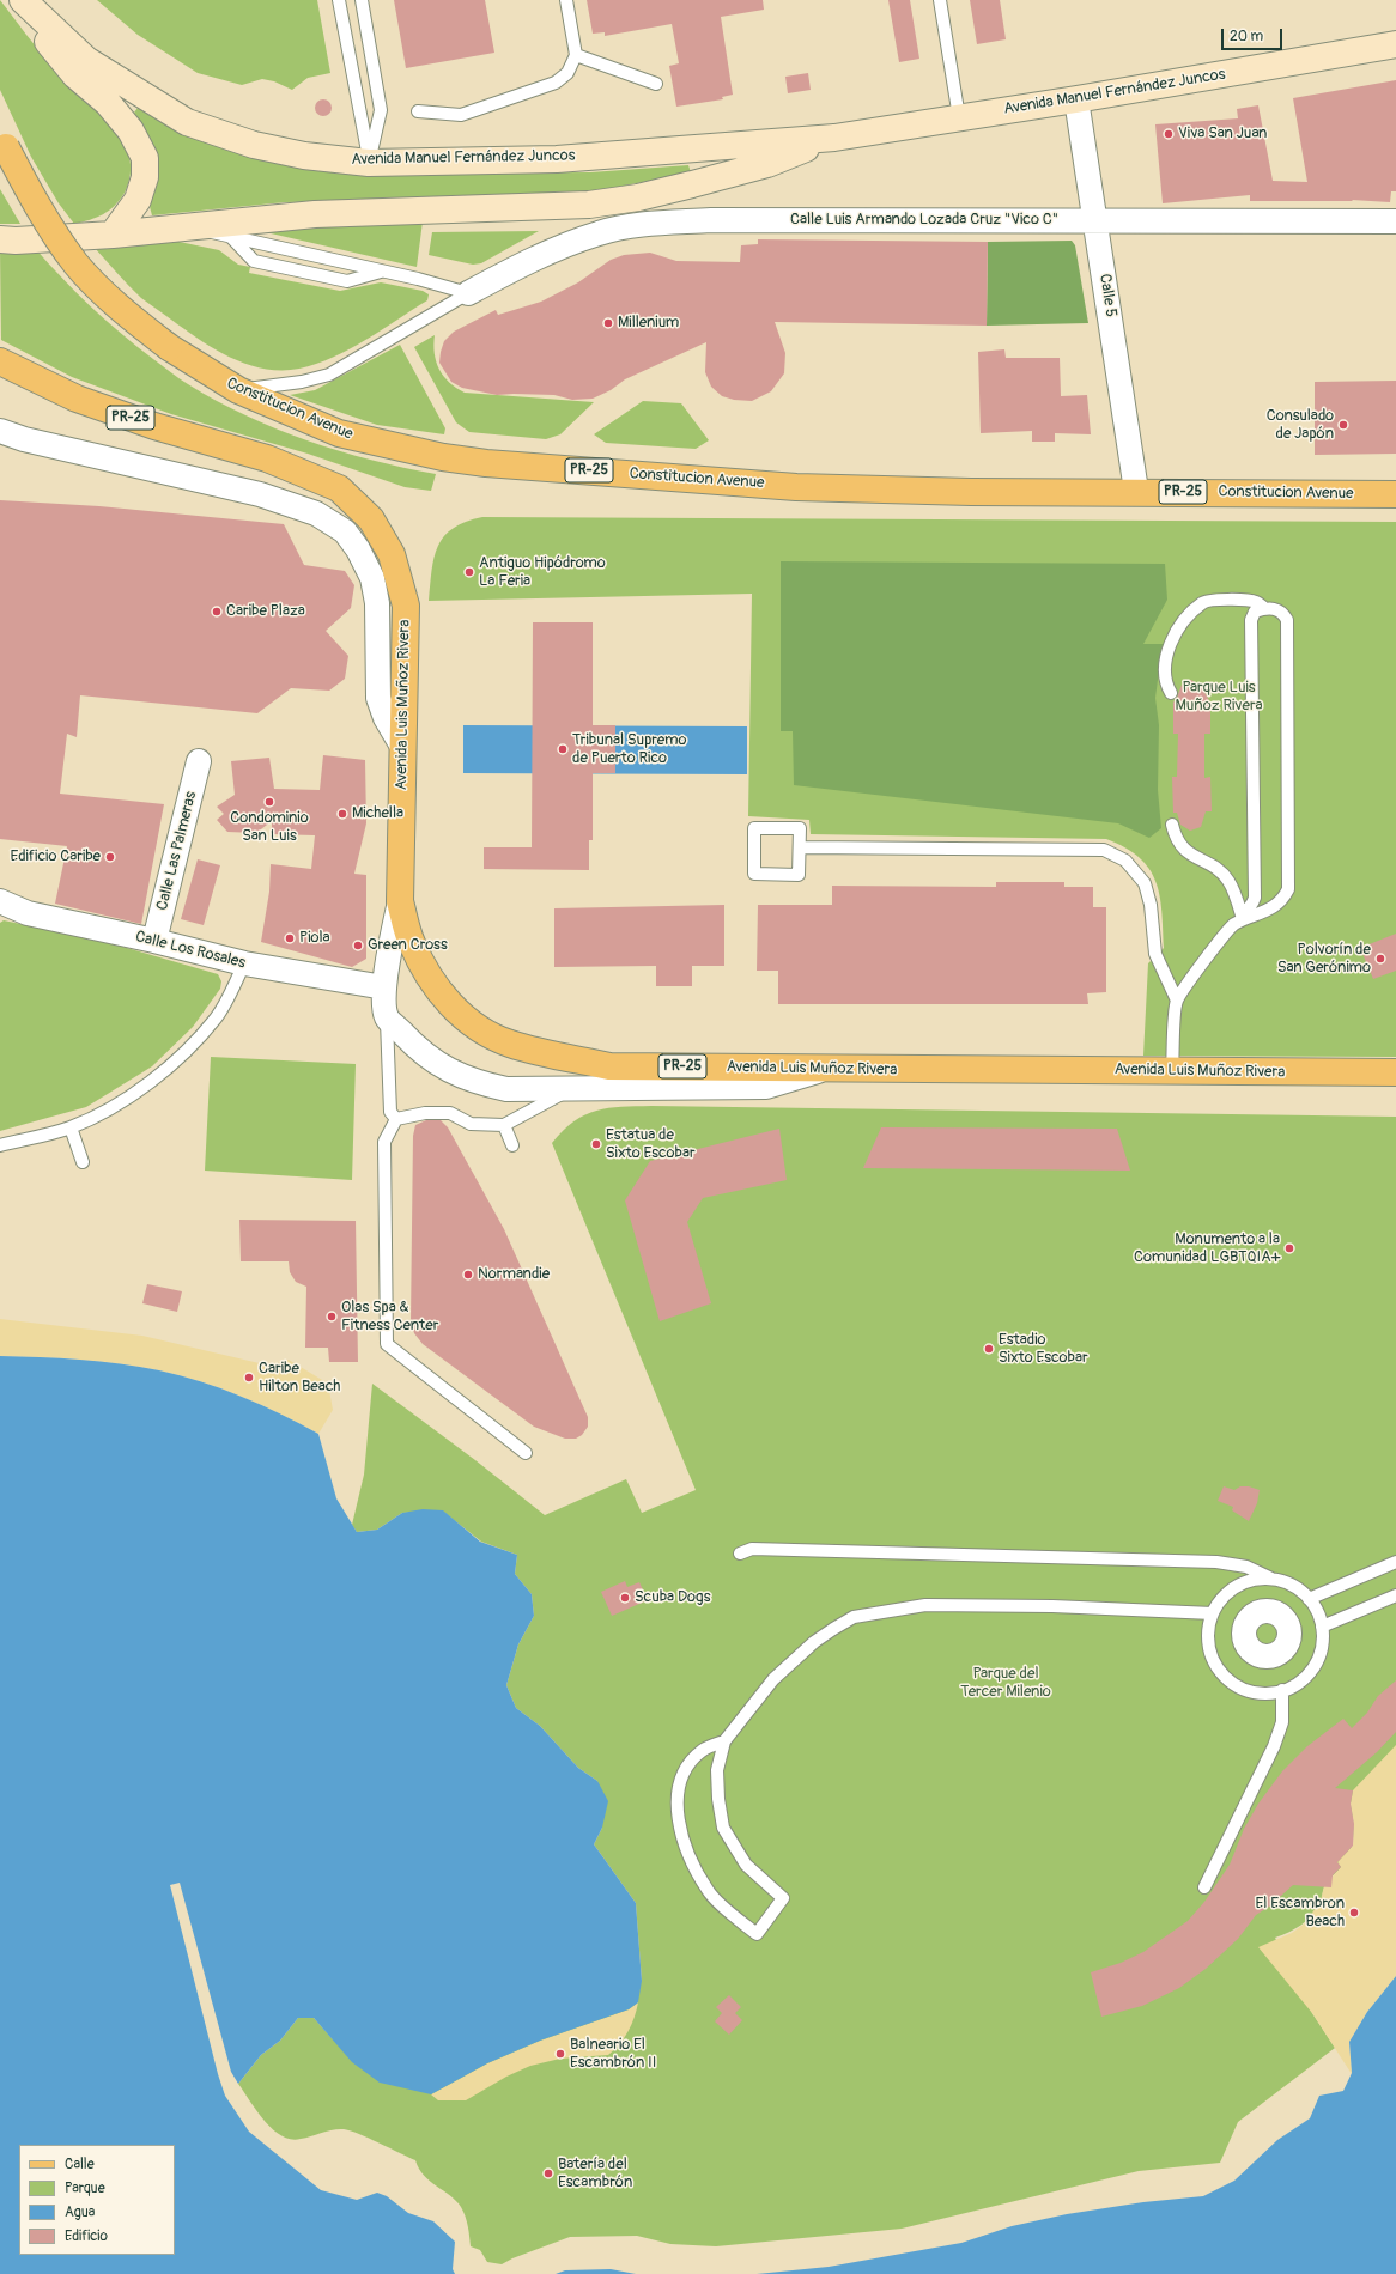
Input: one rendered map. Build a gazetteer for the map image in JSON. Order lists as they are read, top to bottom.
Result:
{
  "streets": {
    "main road": [
      "Avenida Manuel Fernández Juncos",
      "Constitucion Avenue",
      "PR-25",
      "Avenida Luis Muñoz Rivera"
    ],
    "street": [
      "Calle Luis Armando Lozada Cruz \"Vico C\"",
      "Calle 5",
      "Calle Las Palmeras",
      "Calle Los Rosales"
    ]
  },
  "crossings": [
    ["Avenida Manuel Fernández Juncos", "Calle 5"],
    ["Calle Luis Armando Lozada Cruz \"Vico C\"", "Calle 5"],
    ["Calle 5", "Constitucion Avenue"],
    ["Calle Las Palmeras", "Calle Los Rosales"]
  ],
  "parks": ["Parque Luis Muñoz Rivera", "Parque del Tercer Milenio"],
  "places": [
    "Viva San Juan",
    "Millenium",
    "Consulado de Japón",
    "Antiguo Hipódromo La Feria",
    "Caribe Plaza",
    "Tribunal Supremo de Puerto Rico",
    "Condominio San Luis",
    "Michella",
    "Edificio Caribe",
    "Piola",
    "Green Cross",
    "Polvorín de San Gerónimo",
    "Estatua de Sixto Escobar",
    "Monumento a la Comunidad LGBTQIA+",
    "Normandie",
    "Olas Spa & Fitness Center",
    "Estadio Sixto Escobar",
    "Caribe Hilton Beach",
    "Scuba Dogs",
    "El Escambron Beach",
    "Balneario El Escambrón II",
    "Batería del Escambrón"
  ],
  "legend": [
    "Calle",
    "Parque",
    "Agua",
    "Edificio"
  ],
  "scale_bar": "20 m"
}
